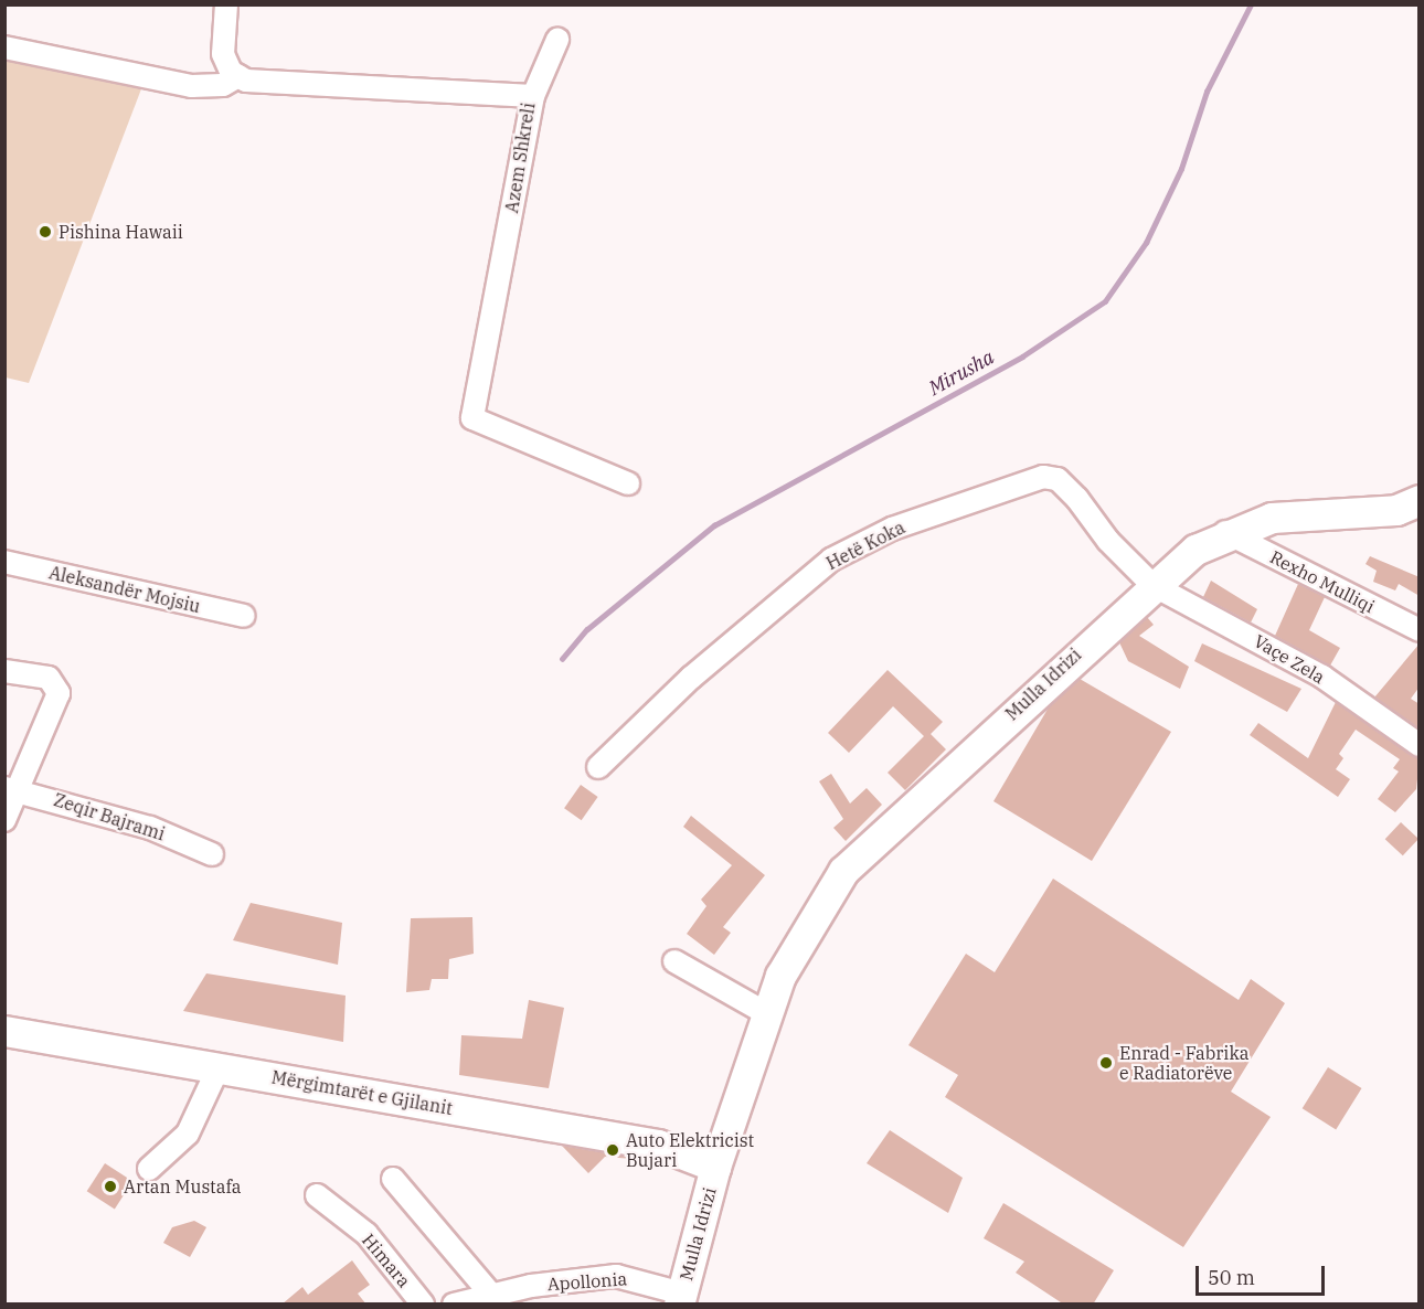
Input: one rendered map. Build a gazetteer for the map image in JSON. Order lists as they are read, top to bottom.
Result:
{
  "streets": {
    "street": [
      "Azem Shkreli",
      "Hetë Koka",
      "Rexho Mulliqi",
      "Aleksandër Mojsiu",
      "Vaçe Zela",
      "Mulla Idrizi",
      "Zeqir Bajrami",
      "Mërgimtarët e Gjilanit",
      "Himara",
      "Apollonia"
    ]
  },
  "crossings": [
    ["Hetë Koka", "Vaçe Zela"],
    ["Hetë Koka", "Mulla Idrizi"],
    ["Rexho Mulliqi", "Mulla Idrizi"],
    ["Vaçe Zela", "Mulla Idrizi"],
    ["Mulla Idrizi", "Mërgimtarët e Gjilanit"],
    ["Mulla Idrizi", "Apollonia"]
  ],
  "water": ["Mirusha"],
  "places": [
    "Pishina Hawaii",
    "Enrad - Fabrika e Radiatorëve",
    "Auto Elektricist Bujari",
    "Artan Mustafa"
  ],
  "scale_bar": "50 m"
}
